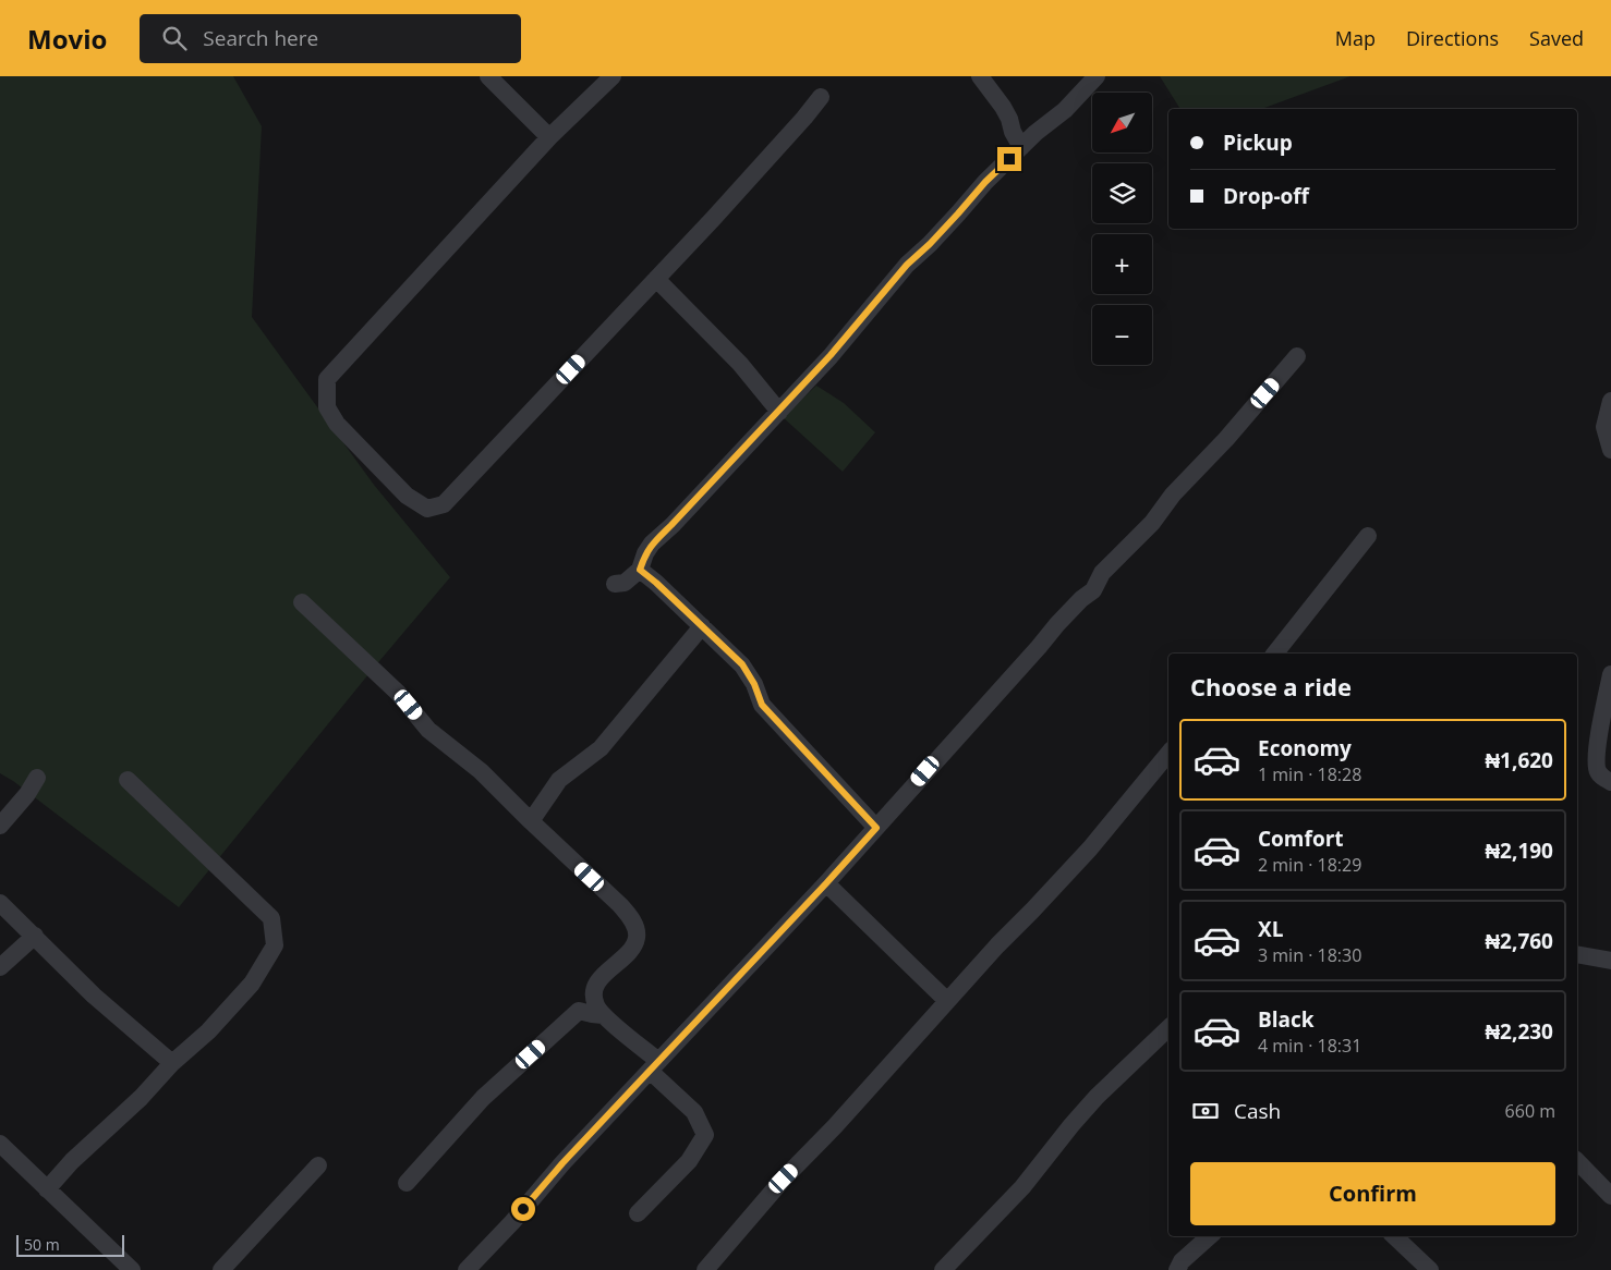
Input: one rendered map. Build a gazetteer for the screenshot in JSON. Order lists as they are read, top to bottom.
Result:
{
  "scale_bar": "50 m",
  "north": "bottom left",
  "page": {
    "header": "Movio",
    "search": "Search here",
    "nav": ["Map", "Directions", "Saved"],
    "map_buttons": ["+", "−"],
    "banner": ["Pickup", "Drop-off"],
    "heading": "Choose a ride",
    "list": [
      {
        "name": "Economy",
        "note": "1 min · 18:28",
        "value": "₦1,620"
      },
      {
        "name": "Comfort",
        "note": "2 min · 18:29",
        "value": "₦2,190"
      },
      {
        "name": "XL",
        "note": "3 min · 18:30",
        "value": "₦2,760"
      },
      {
        "name": "Black",
        "note": "4 min · 18:31",
        "value": "₦2,230"
      }
    ],
    "pay": ["Cash", "660 m"],
    "buttons": "Confirm",
    "scale": "50 m"
  }
}
